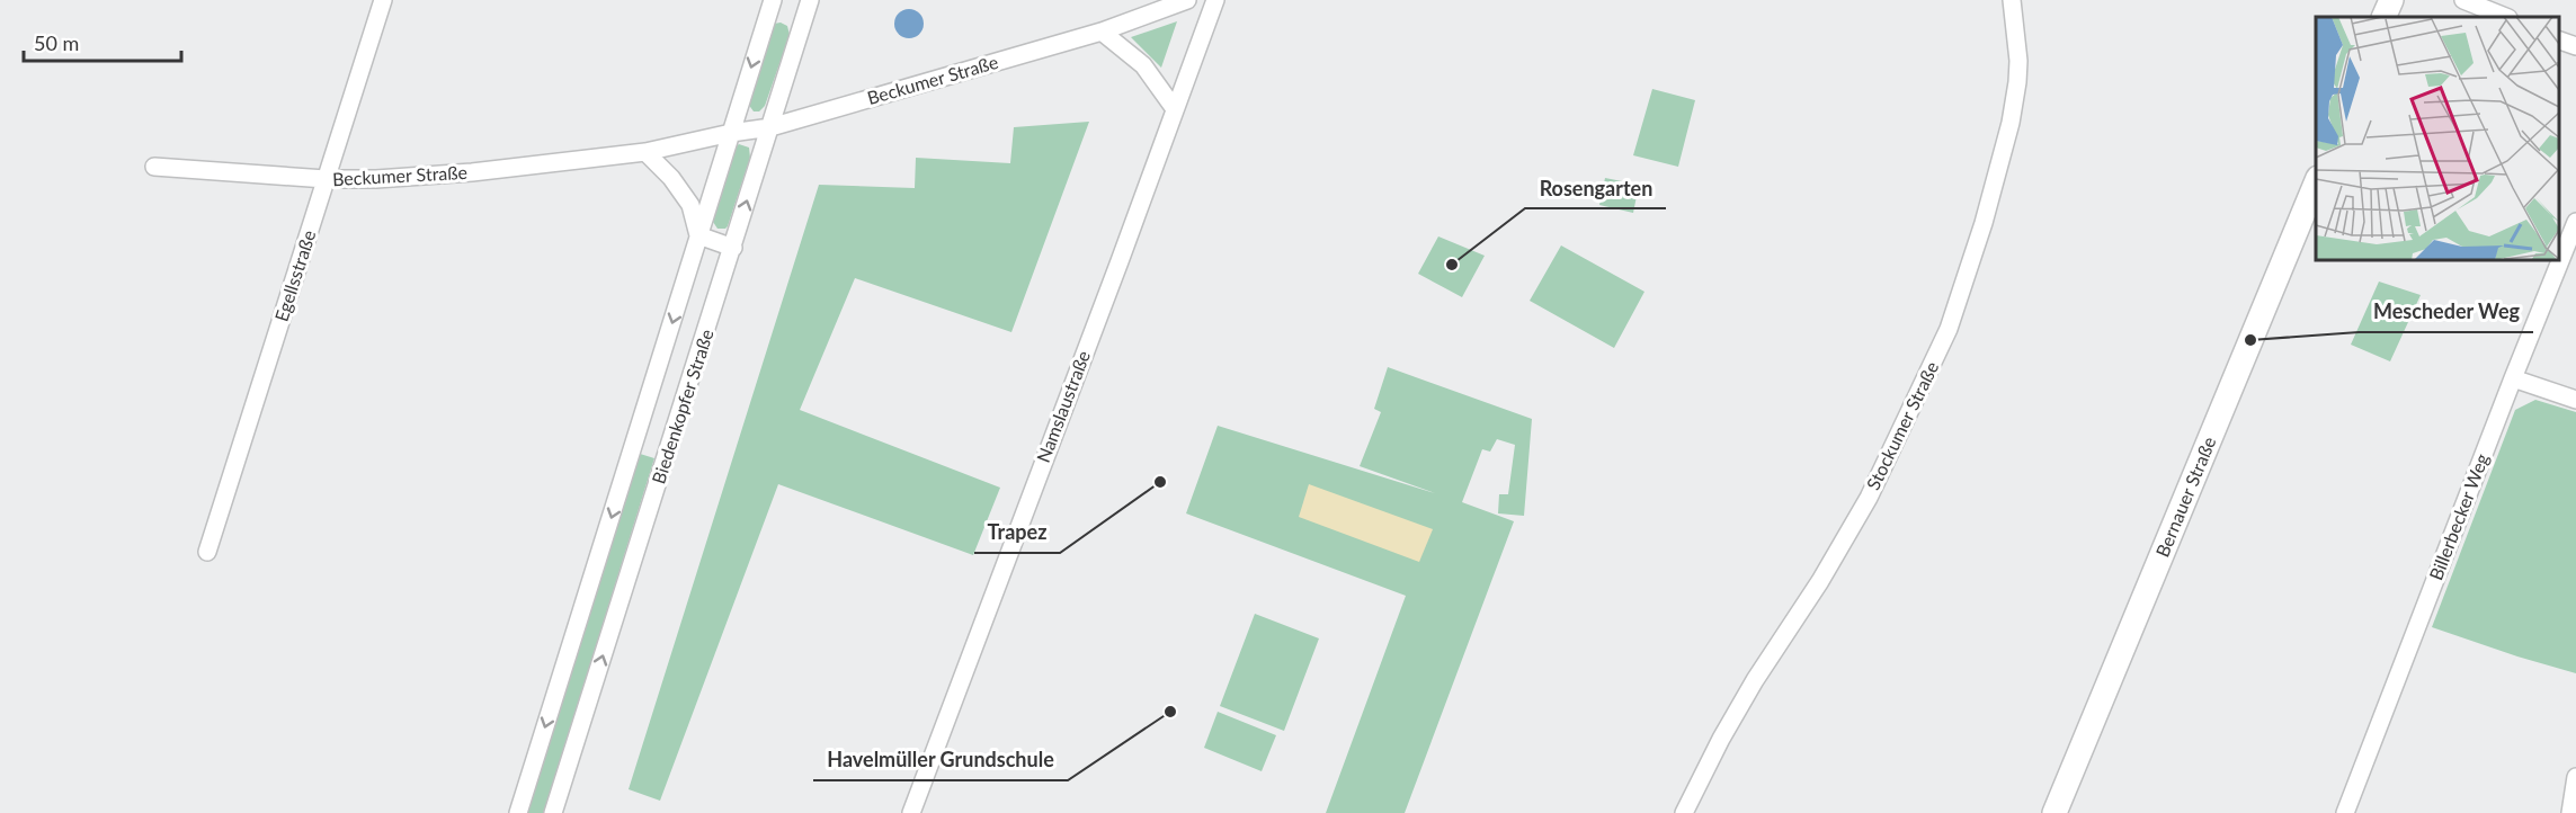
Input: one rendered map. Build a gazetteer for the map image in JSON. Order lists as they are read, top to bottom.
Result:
{
  "streets": {
    "main road": ["Bernauer Straße"],
    "street": [
      "Beckumer Straße",
      "Egellsstraße",
      "Biedenkopfer Straße",
      "Namslaustraße",
      "Stockumer Straße",
      "Billerbecker Weg"
    ]
  },
  "crossings": [
    ["Beckumer Straße", "Egellsstraße"],
    ["Beckumer Straße", "Biedenkopfer Straße"]
  ],
  "places": [
    "Rosengarten",
    "Mescheder Weg",
    "Trapez",
    "Havelmüller Grundschule"
  ],
  "scale_bar": "50 m"
}
